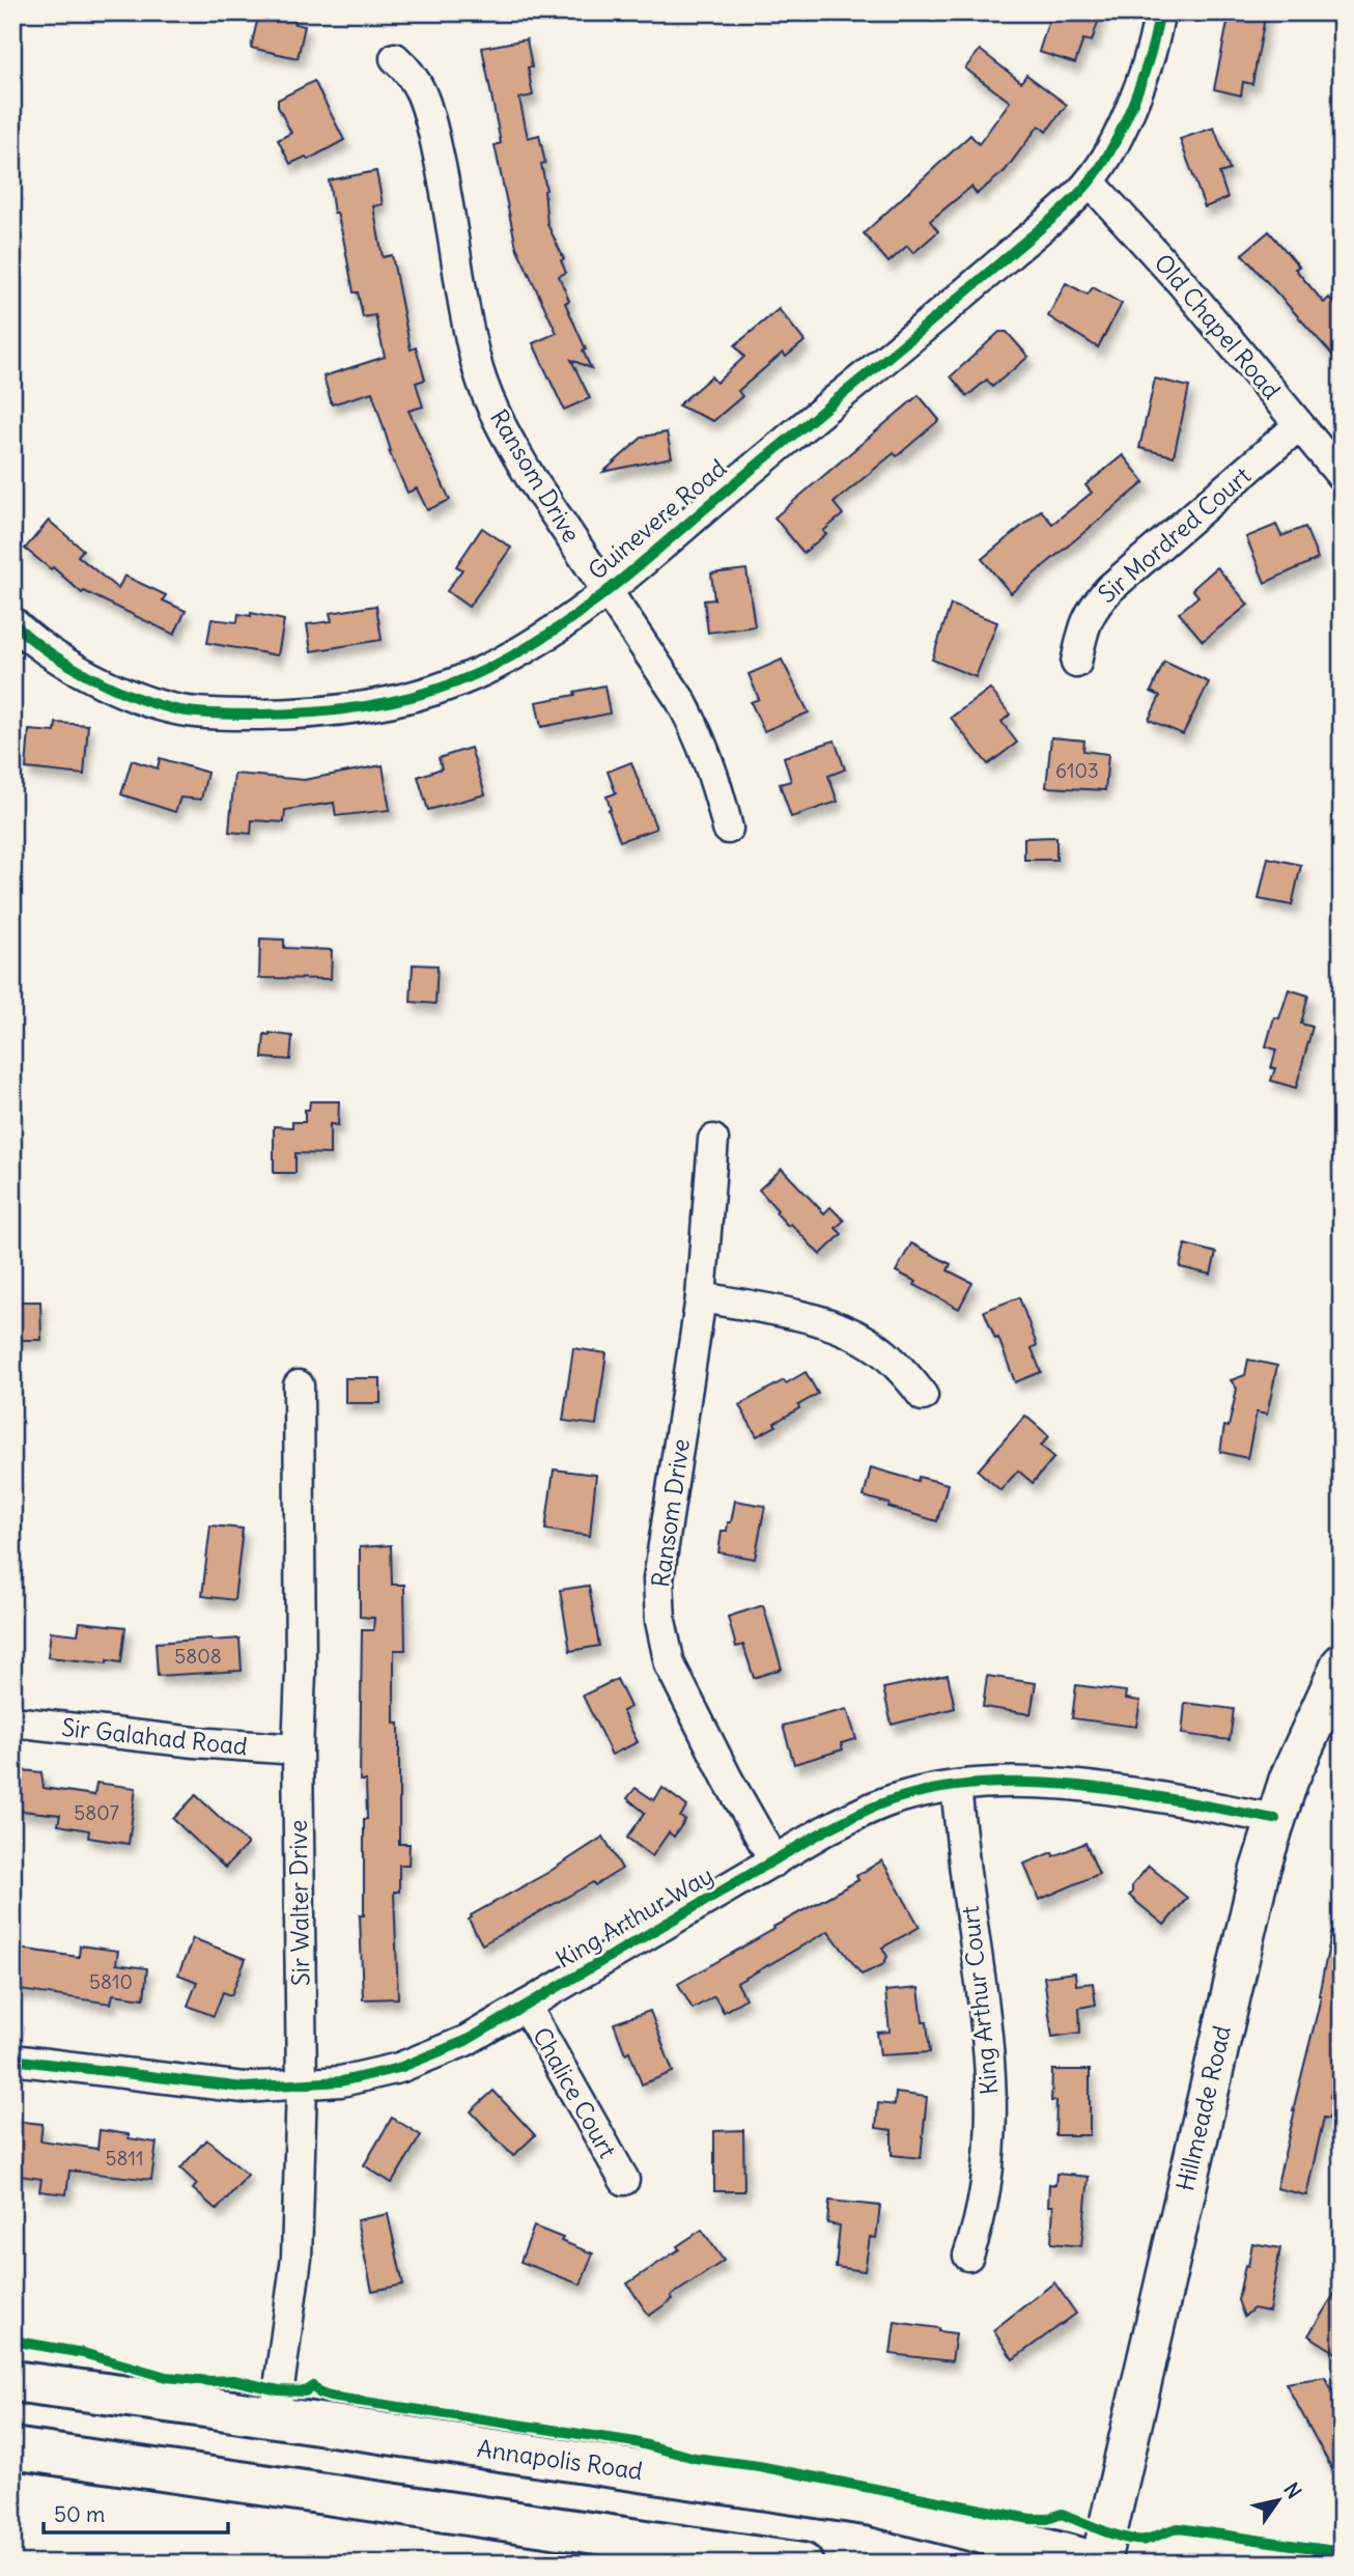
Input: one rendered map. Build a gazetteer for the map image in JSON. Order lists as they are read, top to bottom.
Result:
{
  "streets": {
    "main road": ["Annapolis Road"],
    "street": [
      "Old Chapel Road",
      "Ransom Drive",
      "Guinevere Road",
      "Sir Mordred Court",
      "Sir Galahad Road",
      "Sir Walter Drive",
      "King Arthur Way",
      "King Arthur Court",
      "Chalice Court",
      "Hillmeade Road"
    ]
  },
  "crossings": [
    ["Old Chapel Road", "Guinevere Road"],
    ["Old Chapel Road", "Sir Mordred Court"],
    ["Ransom Drive", "Guinevere Road"],
    ["Ransom Drive", "King Arthur Way"],
    ["Sir Galahad Road", "Sir Walter Drive"],
    ["Sir Walter Drive", "King Arthur Way"],
    ["Sir Walter Drive", "Annapolis Road"],
    ["King Arthur Way", "King Arthur Court"],
    ["King Arthur Way", "Chalice Court"],
    ["King Arthur Way", "Hillmeade Road"],
    ["Hillmeade Road", "Annapolis Road"]
  ],
  "house_numbers": [
    "6103",
    "5808",
    "5807",
    "5810",
    "5811"
  ],
  "scale_bar": "50 m",
  "north": "top right"
}
